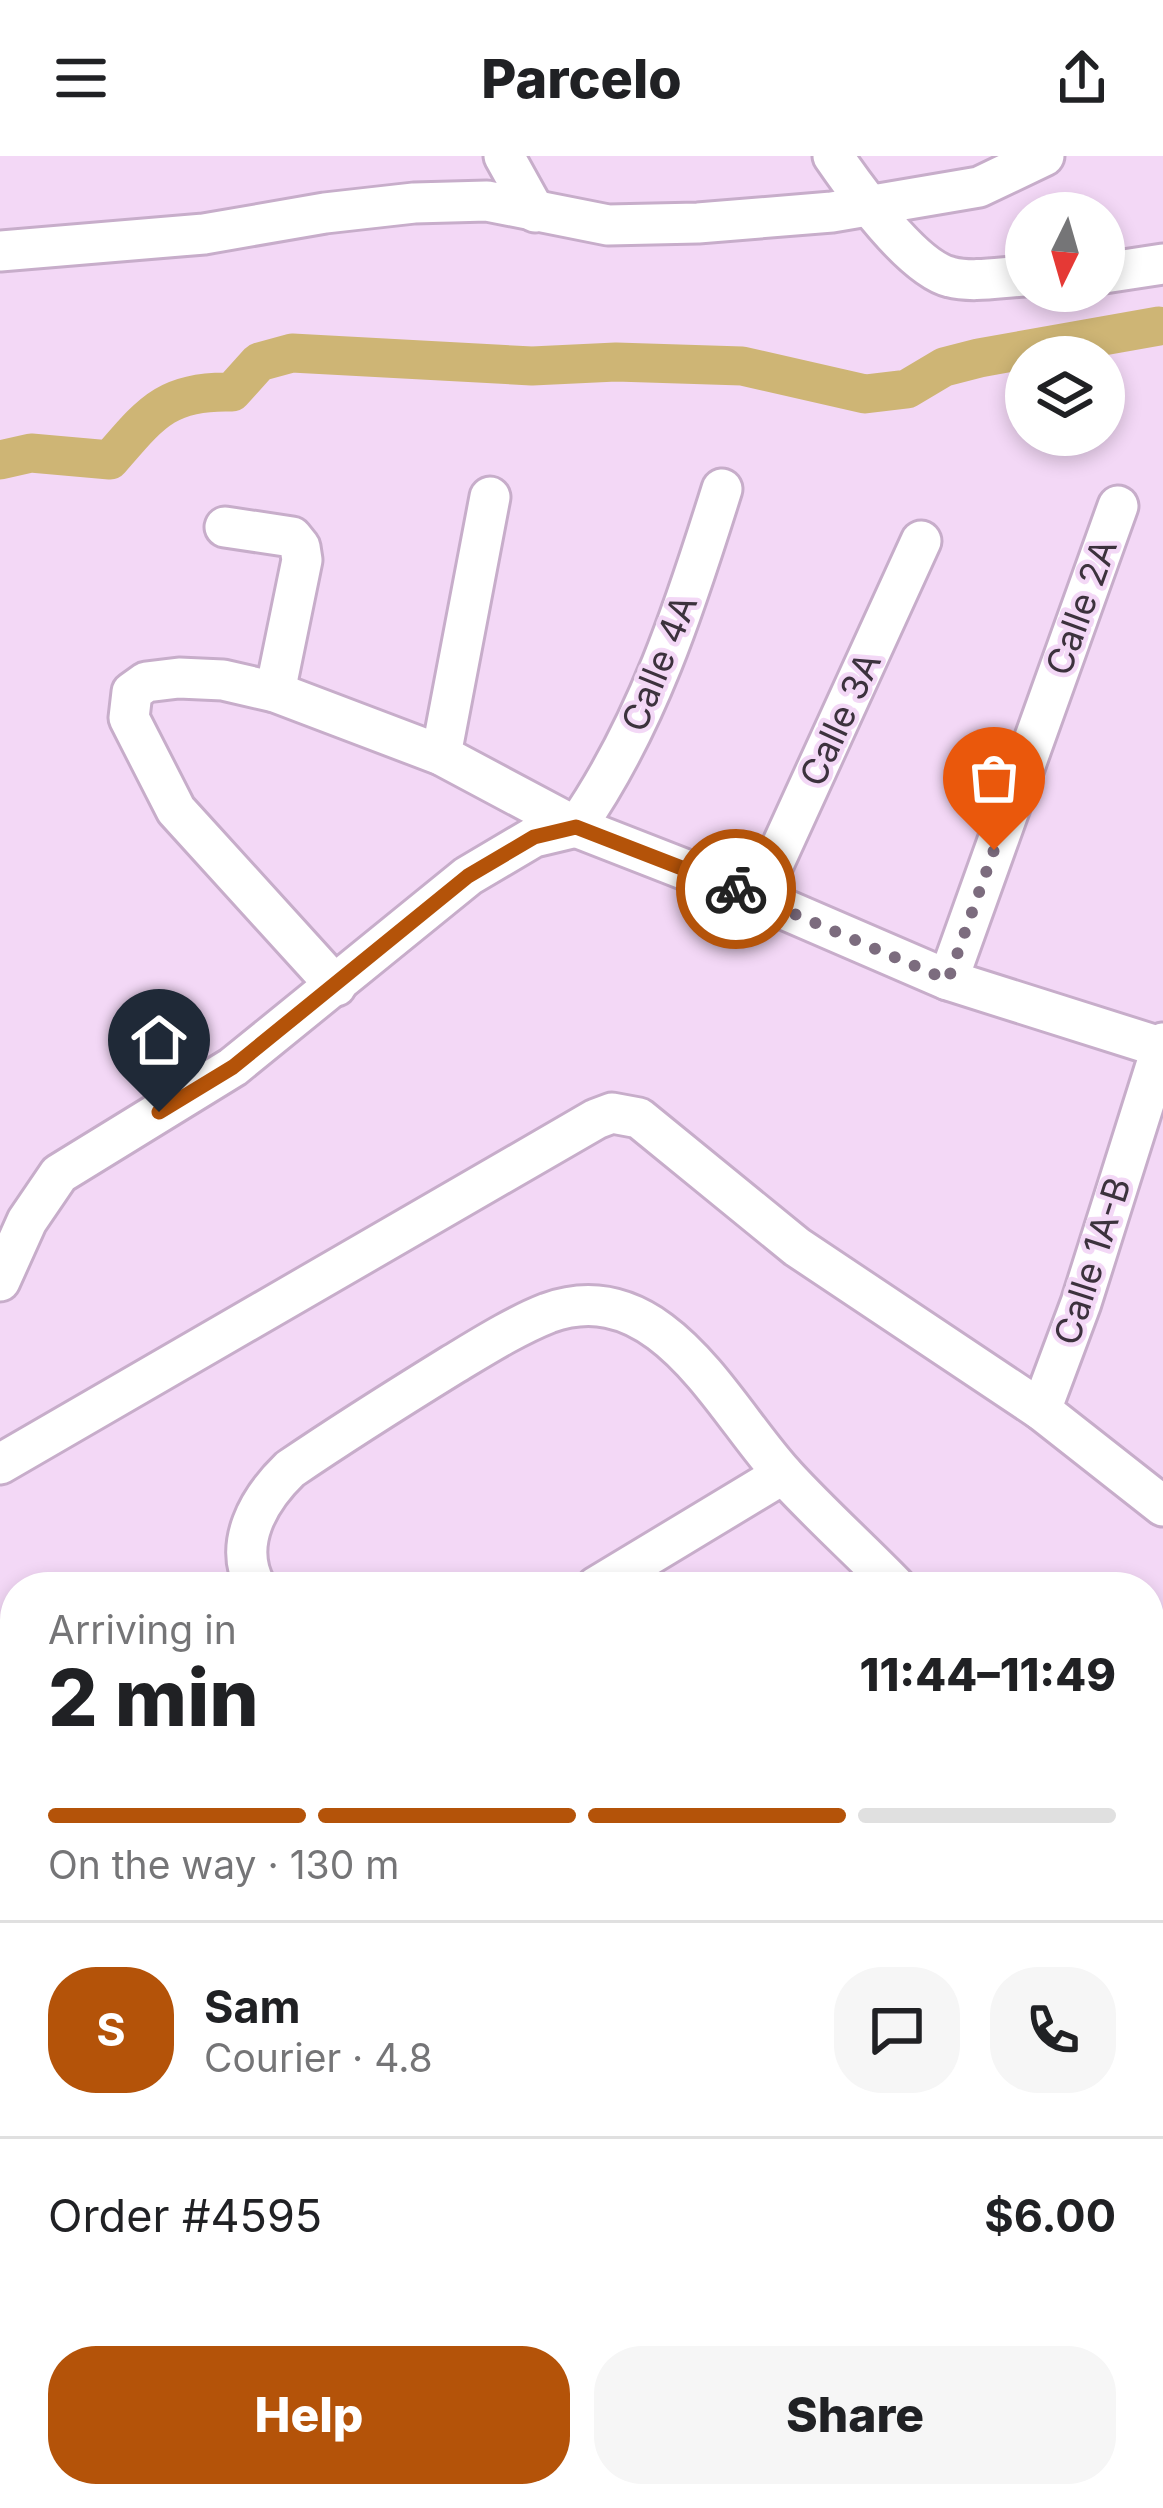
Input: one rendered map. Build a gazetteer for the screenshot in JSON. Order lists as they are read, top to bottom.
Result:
{
  "streets": {
    "street": [
      "Calle 2A",
      "Calle 4A",
      "Calle 3A",
      "Calle 1A-B"
    ]
  },
  "north": "bottom",
  "page": {
    "header": "Parcelo",
    "heading": ["2 min", "Arriving in", "11:44–11:49"],
    "panel": [
      "Sam",
      "Courier · 4.8",
      "Order #4595",
      "$6.00"
    ],
    "bar": "On the way · 130 m",
    "round": "S",
    "buttons": ["Help", "Share"]
  }
}
